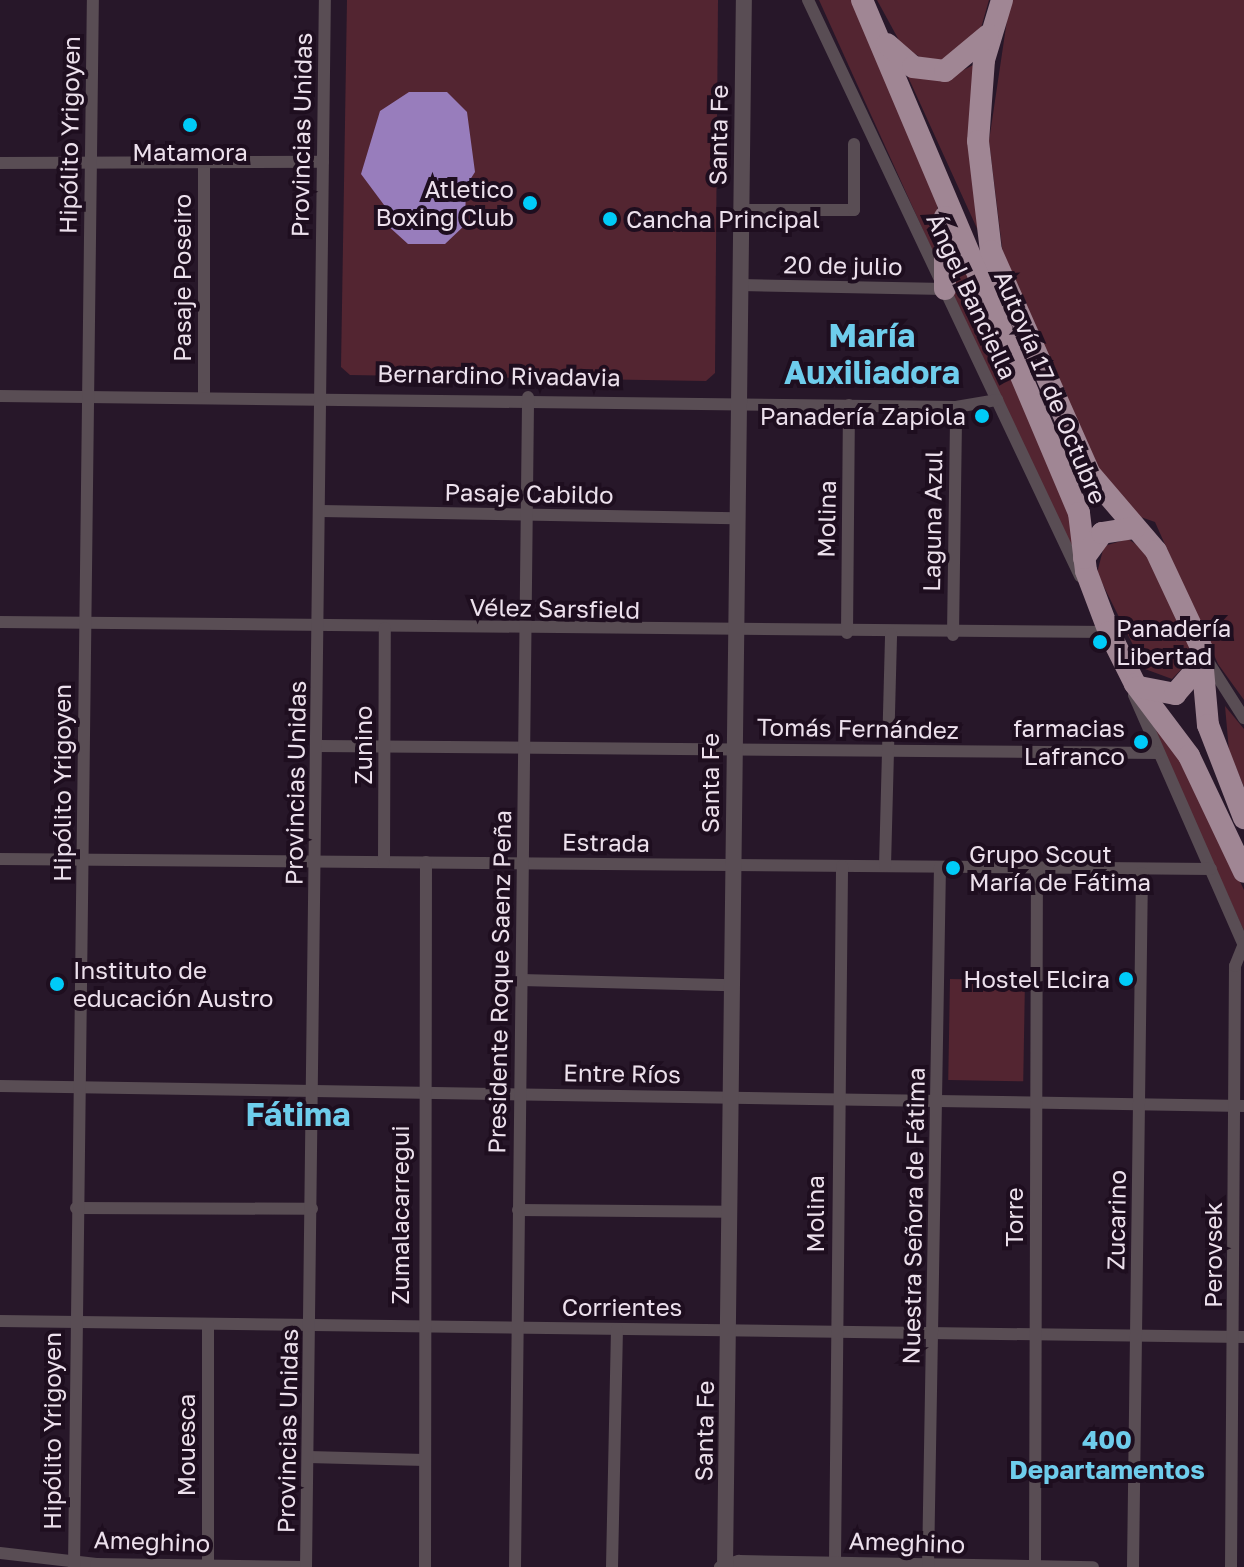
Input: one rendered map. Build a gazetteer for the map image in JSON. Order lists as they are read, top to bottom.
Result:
{
  "streets": {
    "highway": ["Autovía 17 de Octubre"],
    "street": [
      "Hipólito Yrigoyen",
      "Provincias Unidas",
      "Santa Fe",
      "20 de julio",
      "Pasaje Poseiro",
      "Ángel Banciella",
      "Bernardino Rivadavia",
      "Pasaje Cabildo",
      "Molina",
      "Laguna Azul",
      "Vélez Sarsfield",
      "Tomás Fernández",
      "Zunino",
      "Estrada",
      "Presidente Roque Saenz Peña",
      "Entre Ríos",
      "Zumalacarregui",
      "Nuestra Señora de Fátima",
      "Torre",
      "Zucarino",
      "Perovsek",
      "Corrientes",
      "Mouesca",
      "Ameghino"
    ]
  },
  "crossings": [
    ["Hipólito Yrigoyen", "Bernardino Rivadavia"],
    ["Hipólito Yrigoyen", "Vélez Sarsfield"],
    ["Hipólito Yrigoyen", "Estrada"],
    ["Hipólito Yrigoyen", "Entre Ríos"],
    ["Hipólito Yrigoyen", "Corrientes"],
    ["Hipólito Yrigoyen", "Ameghino"],
    ["Provincias Unidas", "Bernardino Rivadavia"],
    ["Provincias Unidas", "Pasaje Cabildo"],
    ["Provincias Unidas", "Vélez Sarsfield"],
    ["Provincias Unidas", "Tomás Fernández"],
    ["Provincias Unidas", "Estrada"],
    ["Provincias Unidas", "Entre Ríos"],
    ["Provincias Unidas", "Corrientes"],
    ["Provincias Unidas", "Ameghino"],
    ["Santa Fe", "20 de julio"],
    ["Santa Fe", "Bernardino Rivadavia"],
    ["Santa Fe", "Pasaje Cabildo"],
    ["Santa Fe", "Vélez Sarsfield"],
    ["Santa Fe", "Tomás Fernández"],
    ["Santa Fe", "Estrada"],
    ["Santa Fe", "Entre Ríos"],
    ["Santa Fe", "Corrientes"],
    ["Santa Fe", "Ameghino"],
    ["20 de julio", "Ángel Banciella"],
    ["Pasaje Poseiro", "Bernardino Rivadavia"],
    ["Ángel Banciella", "Bernardino Rivadavia"],
    ["Ángel Banciella", "Autovía 17 de Octubre"],
    ["Bernardino Rivadavia", "Molina"],
    ["Bernardino Rivadavia", "Laguna Azul"],
    ["Bernardino Rivadavia", "Presidente Roque Saenz Peña"],
    ["Autovía 17 de Octubre", "Vélez Sarsfield"],
    ["Pasaje Cabildo", "Presidente Roque Saenz Peña"],
    ["Molina", "Vélez Sarsfield"],
    ["Molina", "Estrada"],
    ["Molina", "Entre Ríos"],
    ["Molina", "Corrientes"],
    ["Molina", "Ameghino"],
    ["Laguna Azul", "Vélez Sarsfield"],
    ["Vélez Sarsfield", "Zunino"],
    ["Vélez Sarsfield", "Presidente Roque Saenz Peña"],
    ["Tomás Fernández", "Zunino"],
    ["Tomás Fernández", "Presidente Roque Saenz Peña"],
    ["Zunino", "Estrada"],
    ["Estrada", "Presidente Roque Saenz Peña"],
    ["Estrada", "Zumalacarregui"],
    ["Estrada", "Nuestra Señora de Fátima"],
    ["Estrada", "Torre"],
    ["Estrada", "Zucarino"],
    ["Presidente Roque Saenz Peña", "Entre Ríos"],
    ["Presidente Roque Saenz Peña", "Corrientes"],
    ["Entre Ríos", "Zumalacarregui"],
    ["Entre Ríos", "Nuestra Señora de Fátima"],
    ["Entre Ríos", "Torre"],
    ["Entre Ríos", "Zucarino"],
    ["Entre Ríos", "Perovsek"],
    ["Zumalacarregui", "Corrientes"],
    ["Nuestra Señora de Fátima", "Corrientes"],
    ["Nuestra Señora de Fátima", "Ameghino"],
    ["Torre", "Corrientes"],
    ["Torre", "Ameghino"],
    ["Zucarino", "Corrientes"],
    ["Perovsek", "Corrientes"],
    ["Corrientes", "Mouesca"],
    ["Mouesca", "Ameghino"]
  ],
  "districts": ["María Auxiliadora", "Fátima", "400 Departamentos"],
  "places": [
    "Matamora",
    "Atletico Boxing Club",
    "Cancha Principal",
    "Panadería Zapiola",
    "Panadería Libertad",
    "farmacias Lafranco",
    "Grupo Scout María de Fátima",
    "Hostel Elcira",
    "Instituto de educación Austro"
  ]
}
